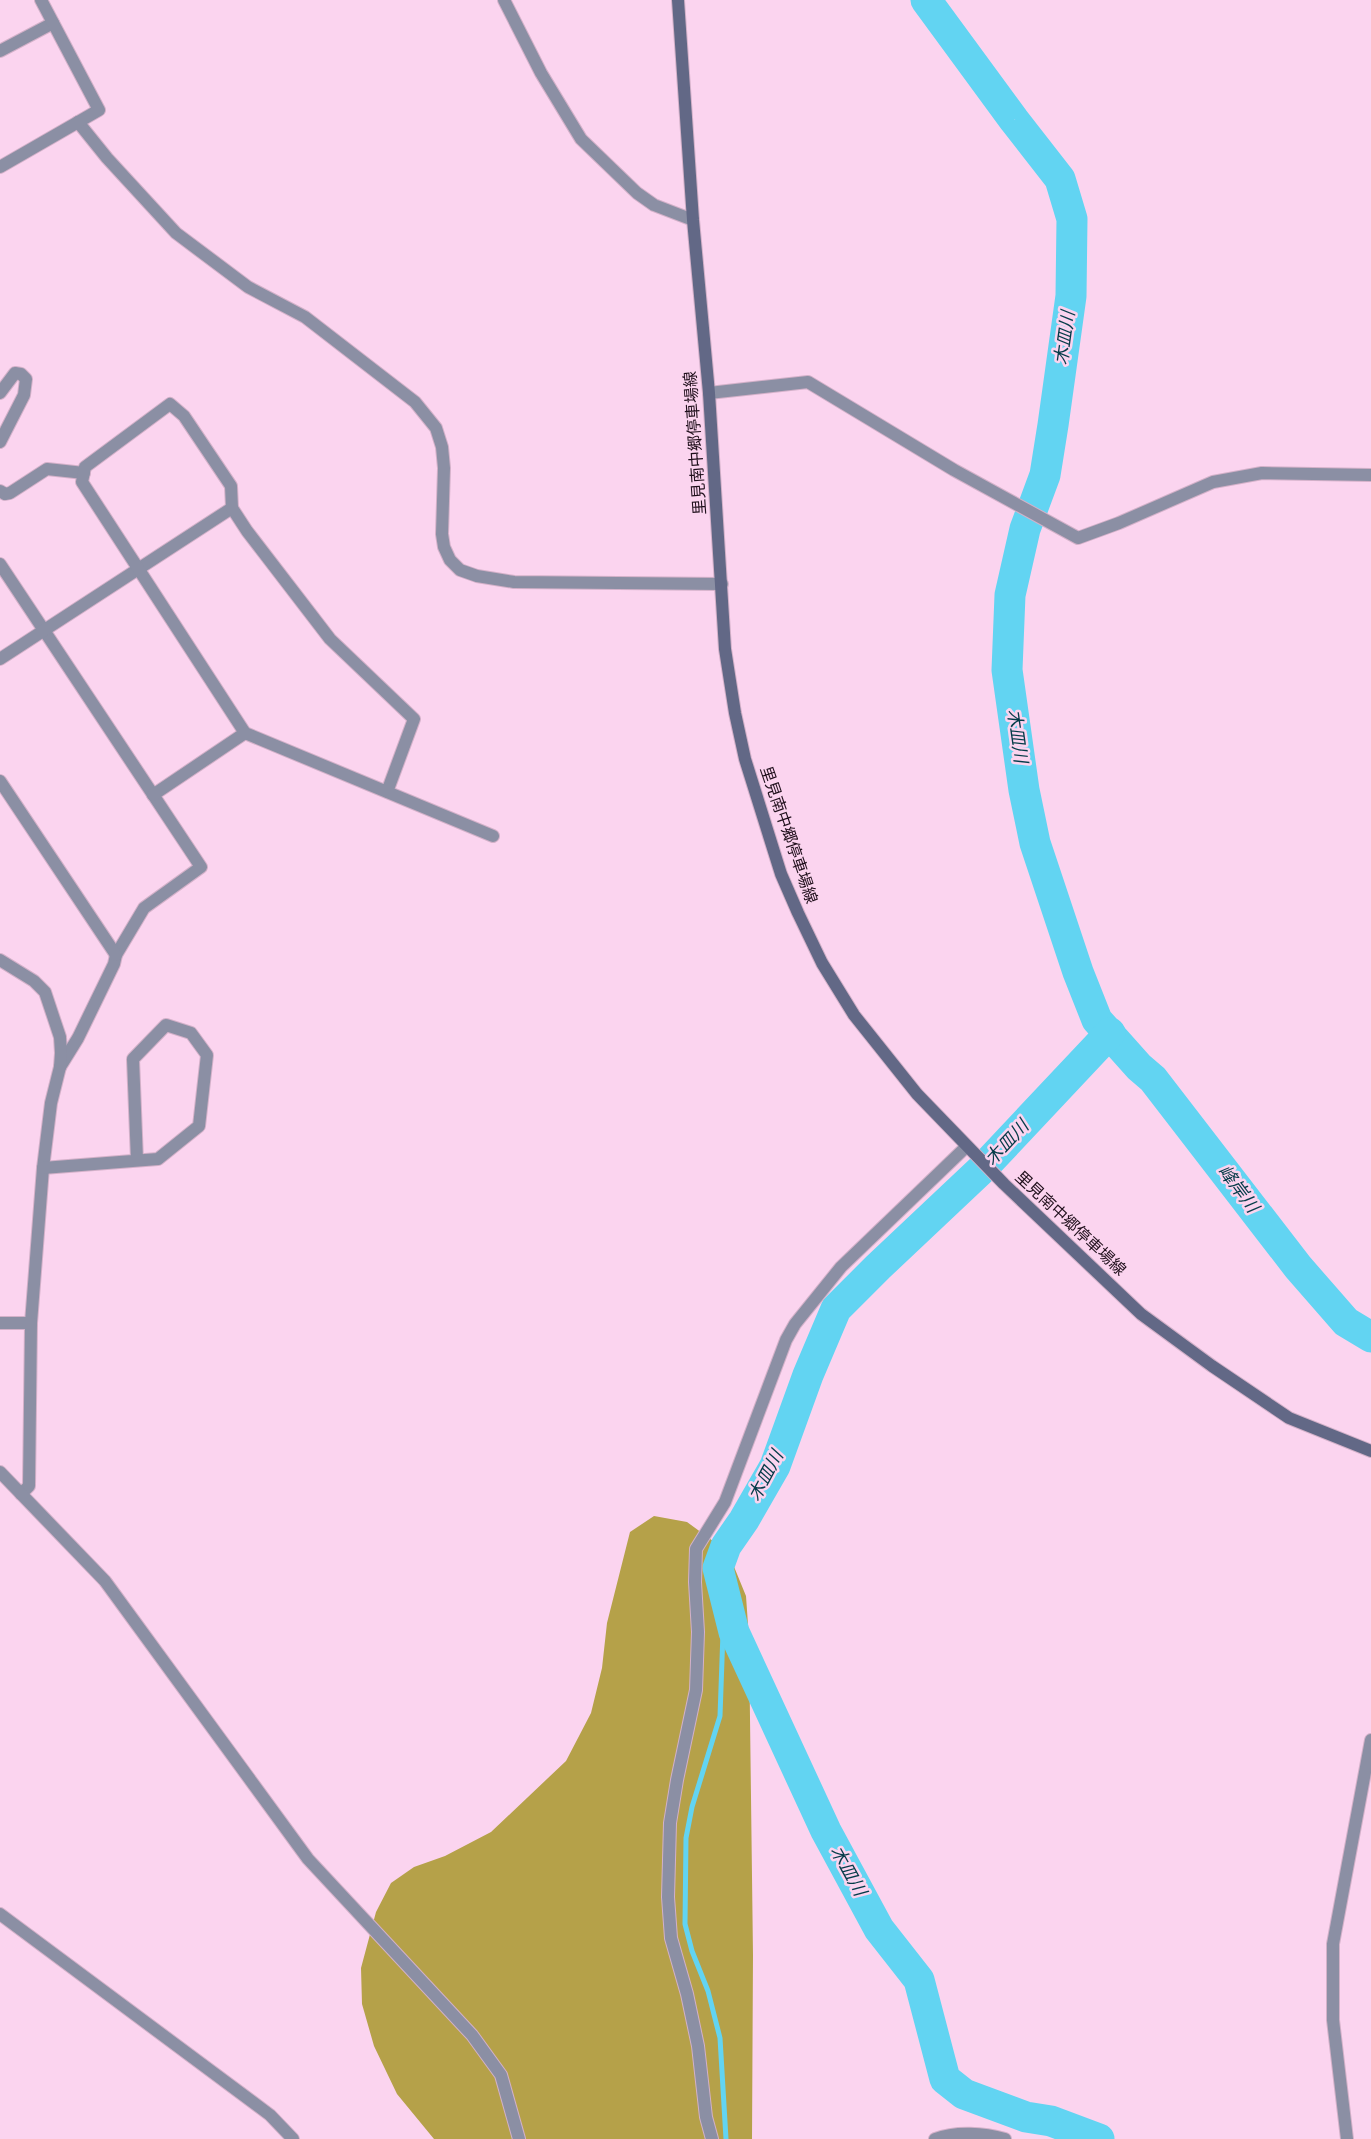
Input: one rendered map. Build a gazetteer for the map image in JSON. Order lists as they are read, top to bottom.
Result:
{
  "streets": {
    "main road": ["里見南中郷停車場線"]
  },
  "water": ["木皿川", "峰岸川"]
}
